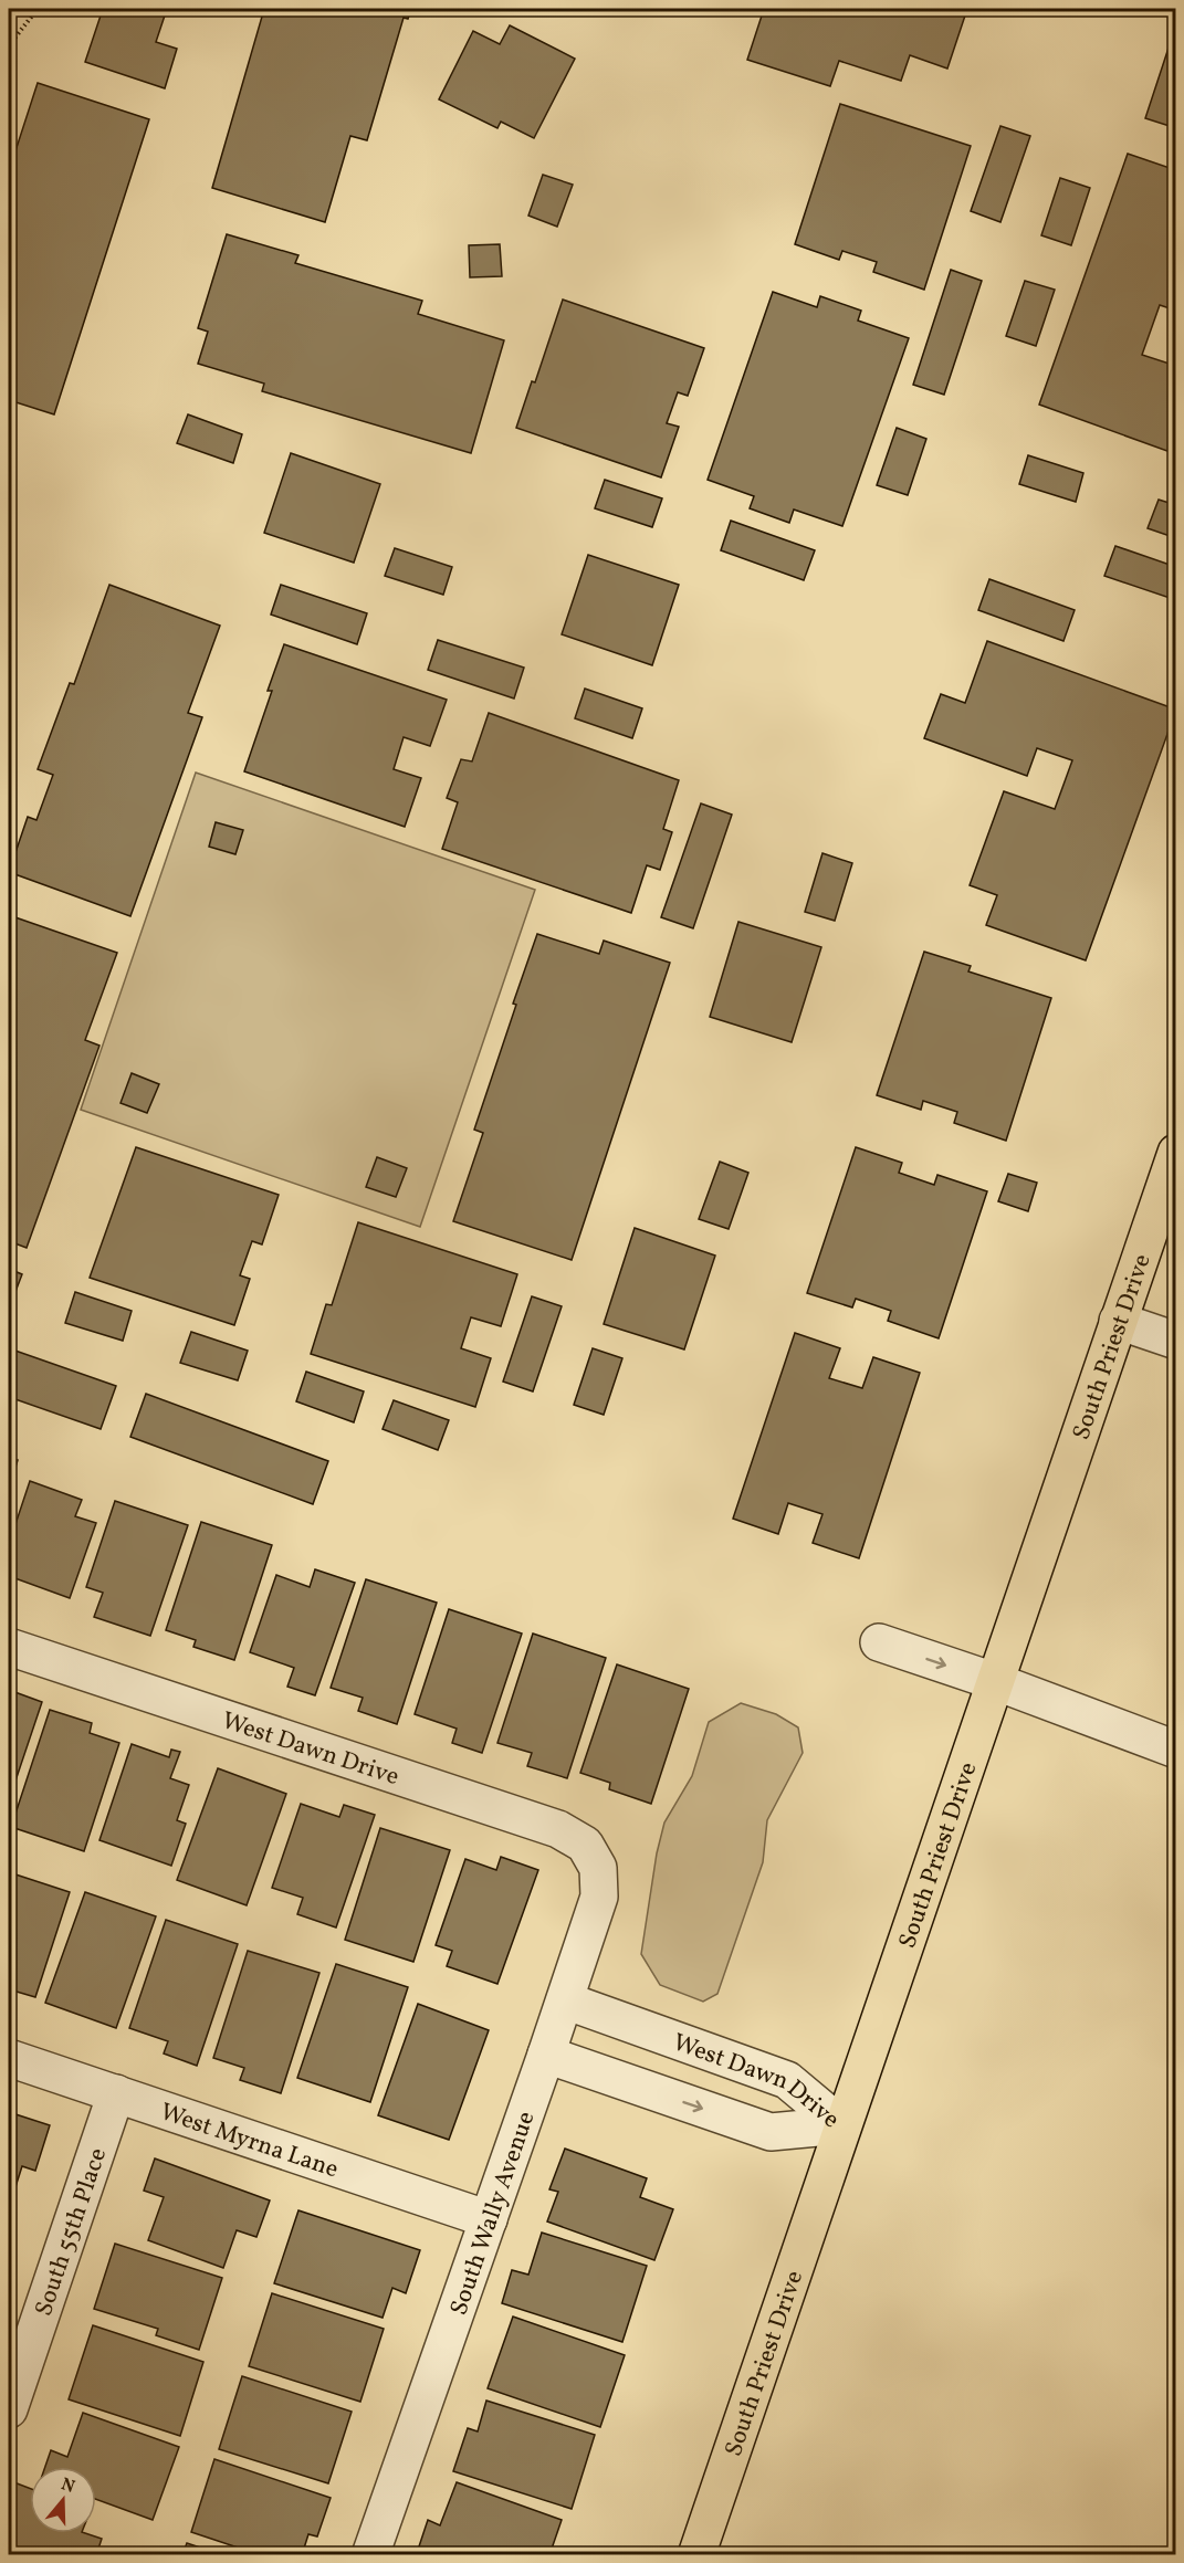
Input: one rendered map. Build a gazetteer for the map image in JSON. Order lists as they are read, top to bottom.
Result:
{
  "streets": {
    "main road": ["South Priest Drive"],
    "street": [
      "West Dawn Drive",
      "West Myrna Lane",
      "South Wally Avenue",
      "South 55th Place"
    ]
  },
  "crossings": [
    ["South Priest Drive", "West Dawn Drive"],
    ["West Dawn Drive", "South Wally Avenue"],
    ["West Myrna Lane", "South Wally Avenue"],
    ["West Myrna Lane", "South 55th Place"]
  ],
  "north": "top"
}
